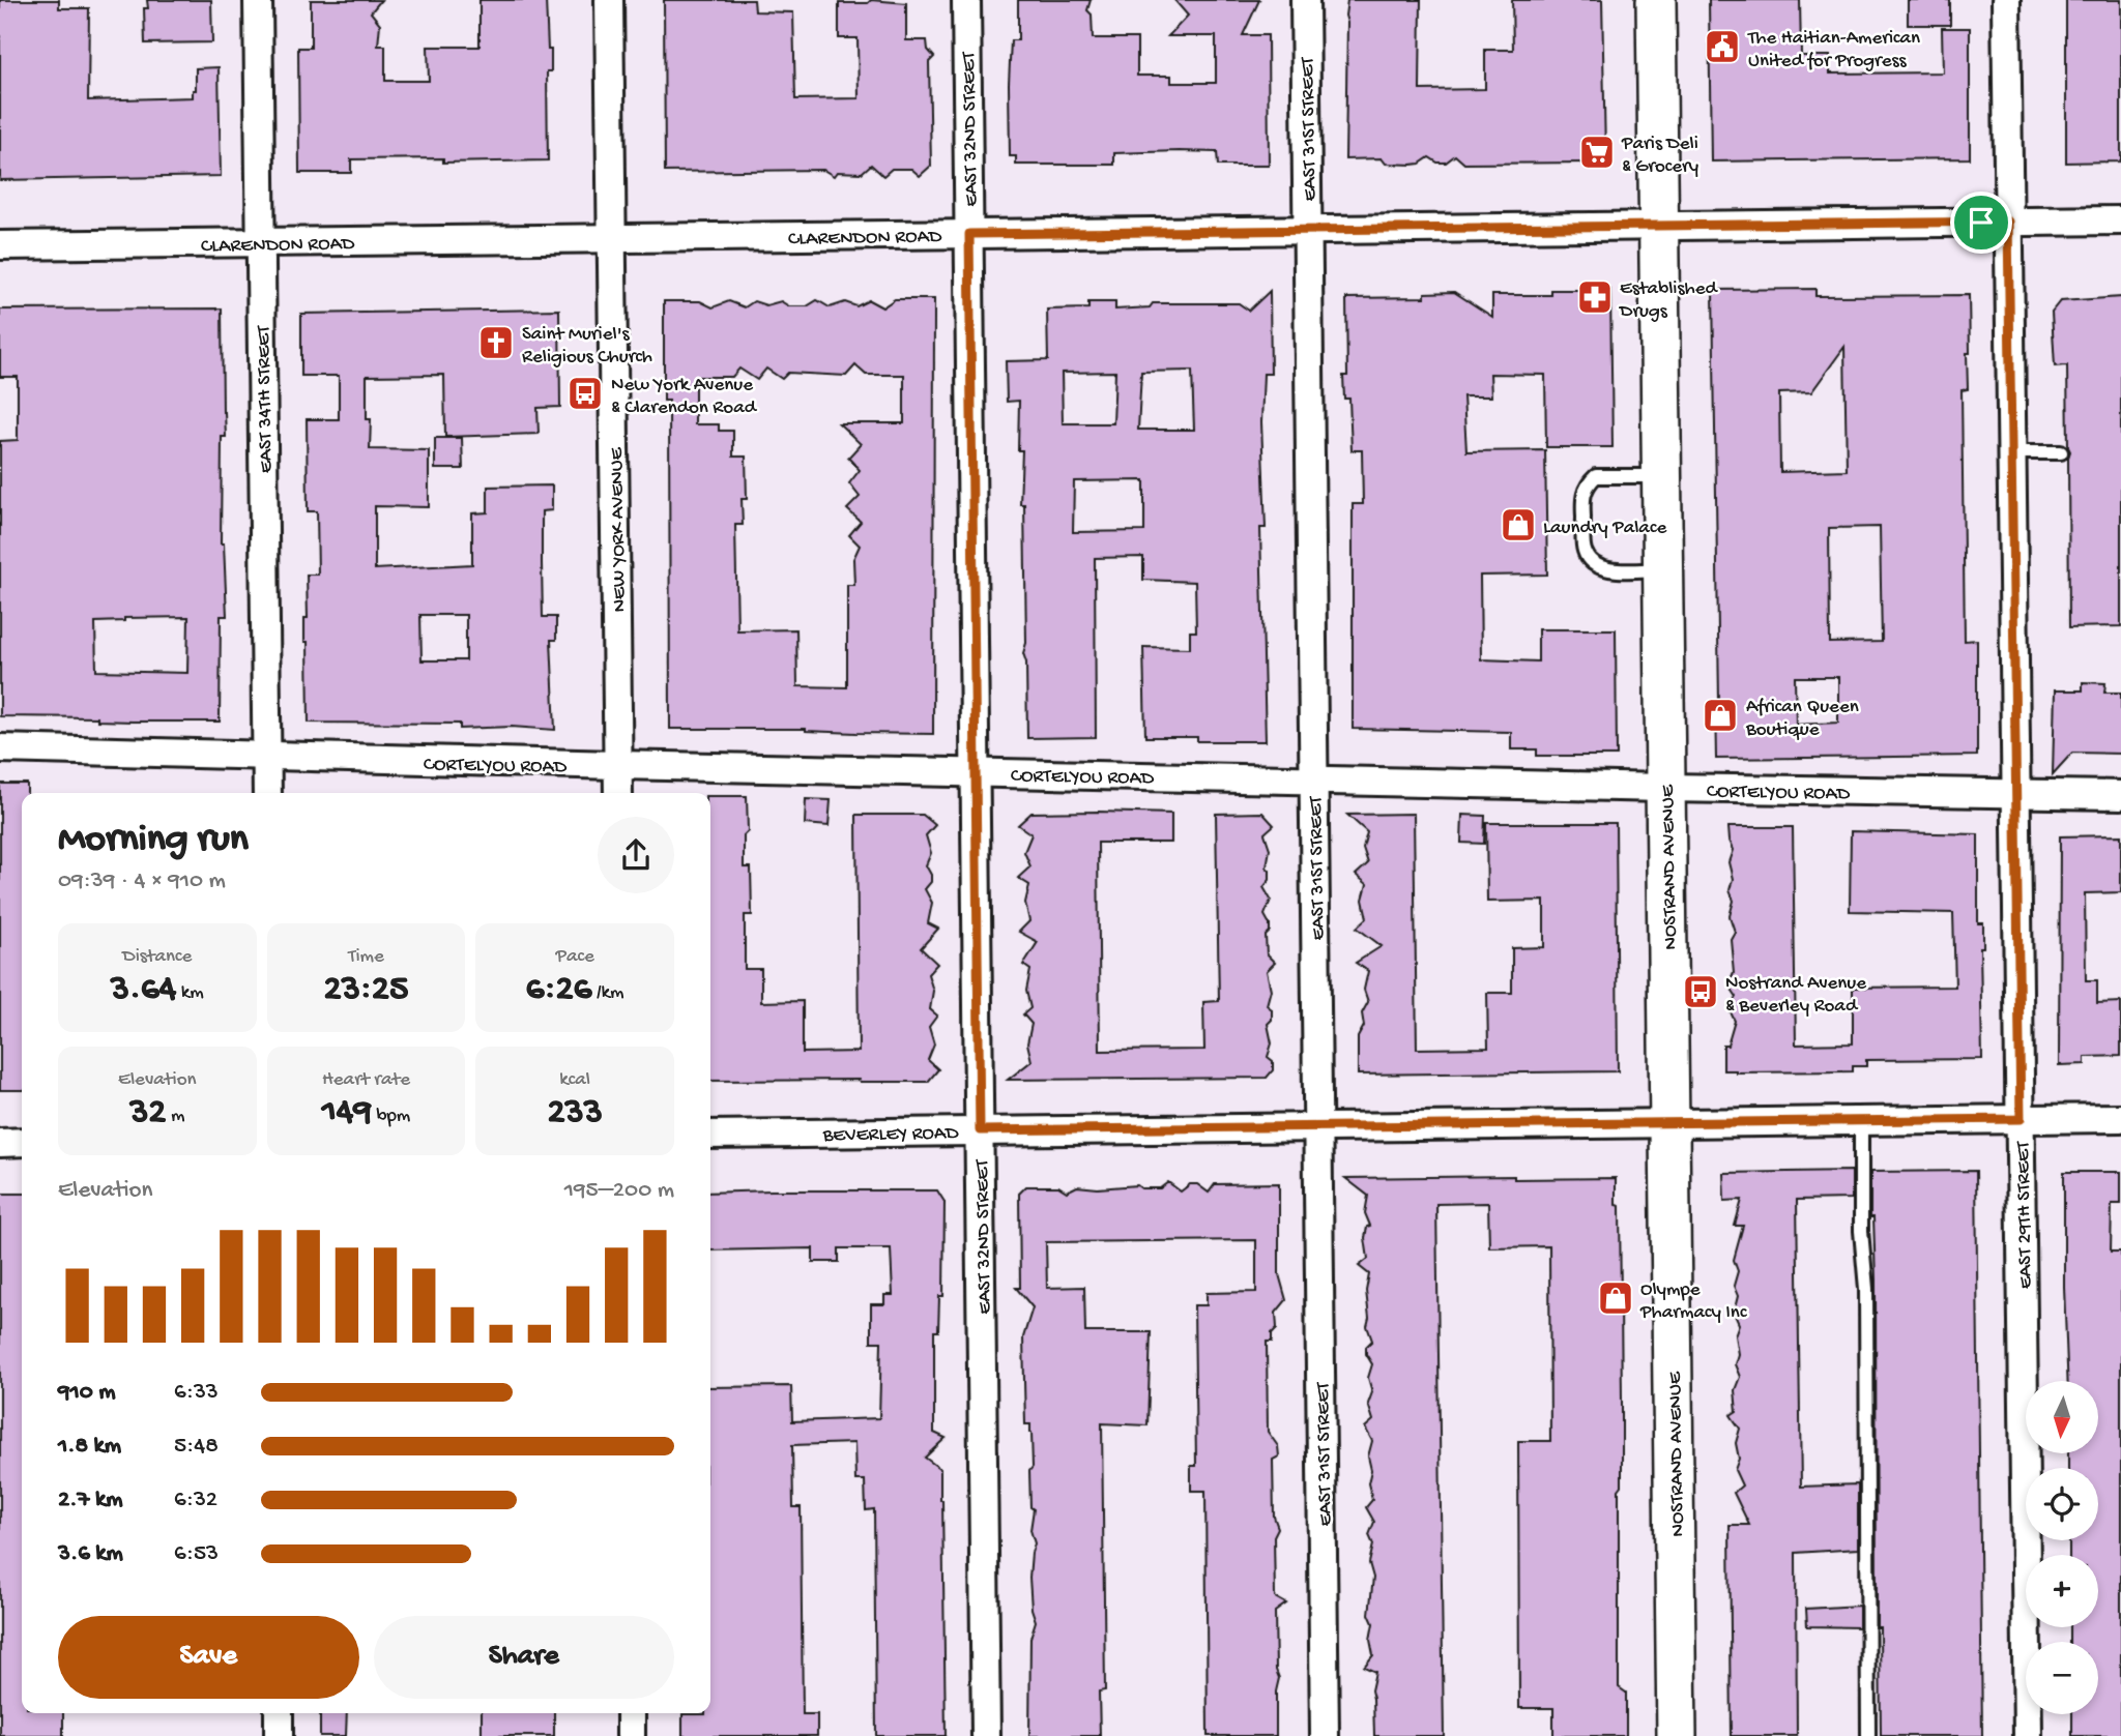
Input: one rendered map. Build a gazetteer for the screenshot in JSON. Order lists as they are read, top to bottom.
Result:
{
  "streets": {
    "main road": ["NOSTRAND AVENUE"],
    "street": [
      "EAST 32ND STREET",
      "EAST 31ST STREET",
      "CLARENDON ROAD",
      "EAST 34TH STREET",
      "NEW YORK AVENUE",
      "CORTELYOU ROAD",
      "BEVERLEY ROAD",
      "EAST 29TH STREET"
    ]
  },
  "crossings": [
    ["EAST 32ND STREET", "CLARENDON ROAD"],
    ["EAST 32ND STREET", "CORTELYOU ROAD"],
    ["EAST 32ND STREET", "BEVERLEY ROAD"],
    ["EAST 31ST STREET", "CLARENDON ROAD"],
    ["EAST 31ST STREET", "CORTELYOU ROAD"],
    ["EAST 31ST STREET", "BEVERLEY ROAD"],
    ["CLARENDON ROAD", "EAST 34TH STREET"],
    ["CLARENDON ROAD", "NEW YORK AVENUE"],
    ["CLARENDON ROAD", "NOSTRAND AVENUE"],
    ["CLARENDON ROAD", "EAST 29TH STREET"],
    ["EAST 34TH STREET", "CORTELYOU ROAD"],
    ["NEW YORK AVENUE", "CORTELYOU ROAD"],
    ["CORTELYOU ROAD", "NOSTRAND AVENUE"],
    ["CORTELYOU ROAD", "EAST 29TH STREET"],
    ["NOSTRAND AVENUE", "BEVERLEY ROAD"],
    ["BEVERLEY ROAD", "EAST 29TH STREET"]
  ],
  "places": {
    "public building": ["The Haitian-American United for Progress"],
    "supermarket": ["Paris Deli & Grocery"],
    "pharmacy": ["Established Drugs"],
    "church": ["Saint Muriel's Religious Church"],
    "bus stop": ["New York Avenue & Clarendon Road", "Nostrand Avenue & Beverley Road"],
    "shop": ["Laundry Palace", "African Queen Boutique", "Olympe Pharmacy Inc"]
  },
  "north": "bottom",
  "page": {
    "heading": ["Morning run", "09:39 · 4 × 910 m"],
    "stats": [
      ["Distance", "3.64 km"],
      ["Time", "23:25"],
      ["Pace", "6:26 /km"],
      ["Elevation", "32 m"],
      ["Heart rate", "149 bpm"],
      ["kcal", "233"]
    ],
    "chart": ["Elevation", "195–200 m"],
    "list": [
      {
        "name": "910 m",
        "note": "6:33"
      },
      {
        "name": "1.8 km",
        "note": "5:48"
      },
      {
        "name": "2.7 km",
        "note": "6:32"
      },
      {
        "name": "3.6 km",
        "note": "6:53"
      }
    ],
    "map_buttons": ["+", "−"],
    "buttons": ["Save", "Share"]
  }
}
